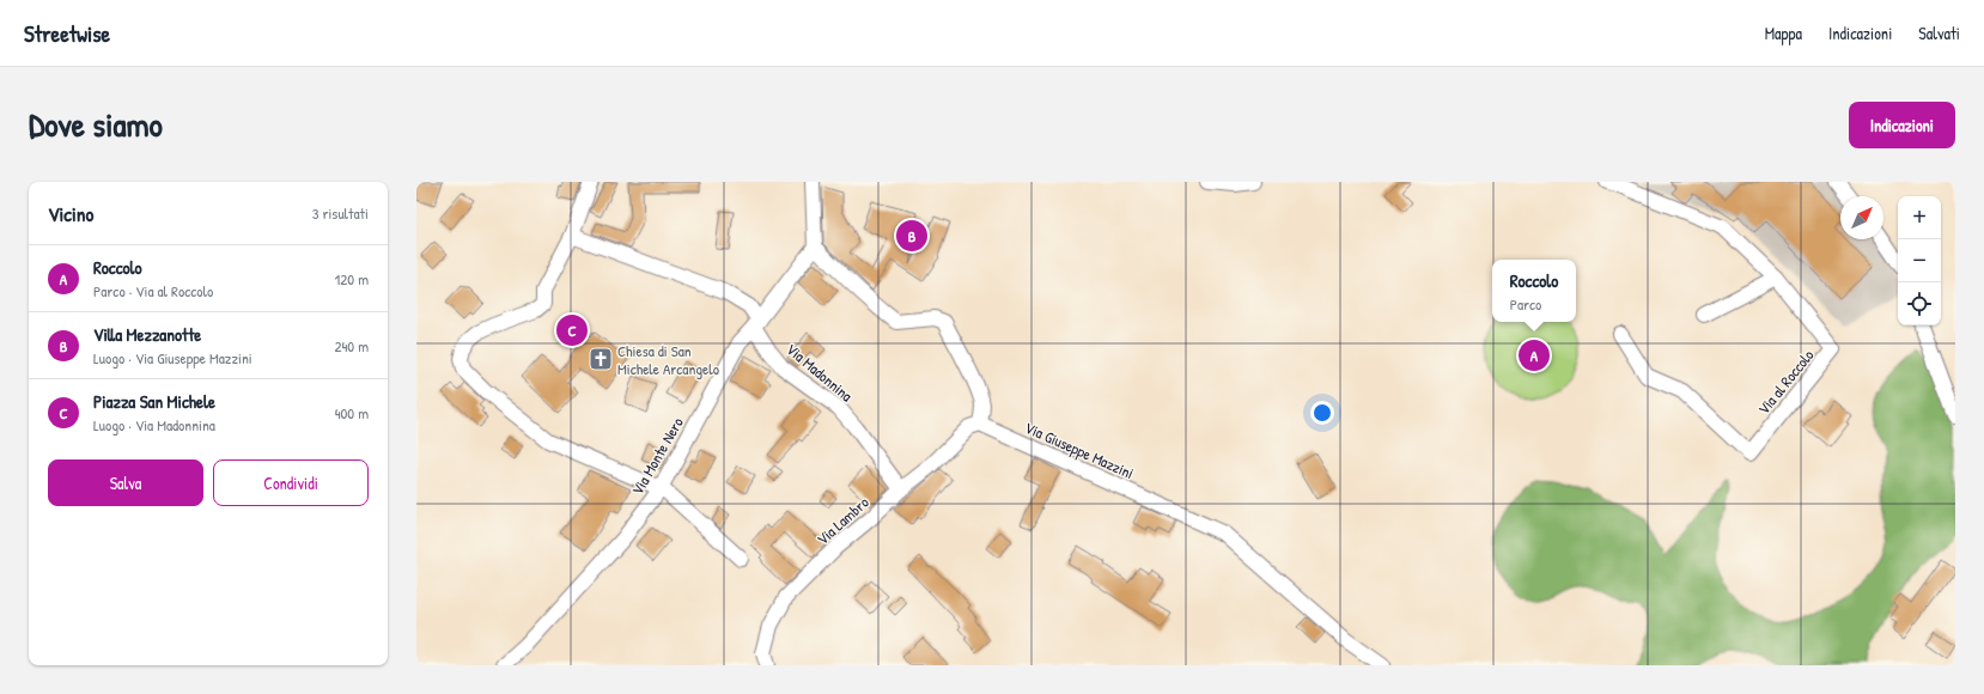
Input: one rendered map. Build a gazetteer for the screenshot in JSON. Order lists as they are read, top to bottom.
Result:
{
  "streets": {
    "street": [
      "Via Madonnina",
      "Via al Roccolo",
      "Via Giuseppe Mazzini",
      "Via Monte Nero",
      "Via Lambro"
    ]
  },
  "crossings": [
    ["Via Madonnina", "Via Monte Nero"],
    ["Via Madonnina", "Via Lambro"],
    ["Via Giuseppe Mazzini", "Via Lambro"]
  ],
  "places": {
    "church": ["Chiesa di San Michele Arcangelo"]
  },
  "north": "top right",
  "page": {
    "header": "Streetwise",
    "nav": ["Mappa", "Indicazioni", "Salvati"],
    "title": "Dove siamo",
    "buttons": [
      "Indicazioni",
      ["Salva", "Condividi"]
    ],
    "heading": ["Vicino", "3 risultati"],
    "map_buttons": ["+", "−"],
    "pins": ["B", "C", "A"],
    "list": [
      {
        "mark": "A",
        "name": "Roccolo",
        "note": "Parco · Via al Roccolo",
        "value": "120 m"
      },
      {
        "mark": "B",
        "name": "Villa Mezzanotte",
        "note": "Luogo · Via Giuseppe Mazzini",
        "value": "240 m"
      },
      {
        "mark": "C",
        "name": "Piazza San Michele",
        "note": "Luogo · Via Madonnina",
        "value": "400 m"
      }
    ],
    "popup": ["Roccolo", "Parco"]
  }
}
